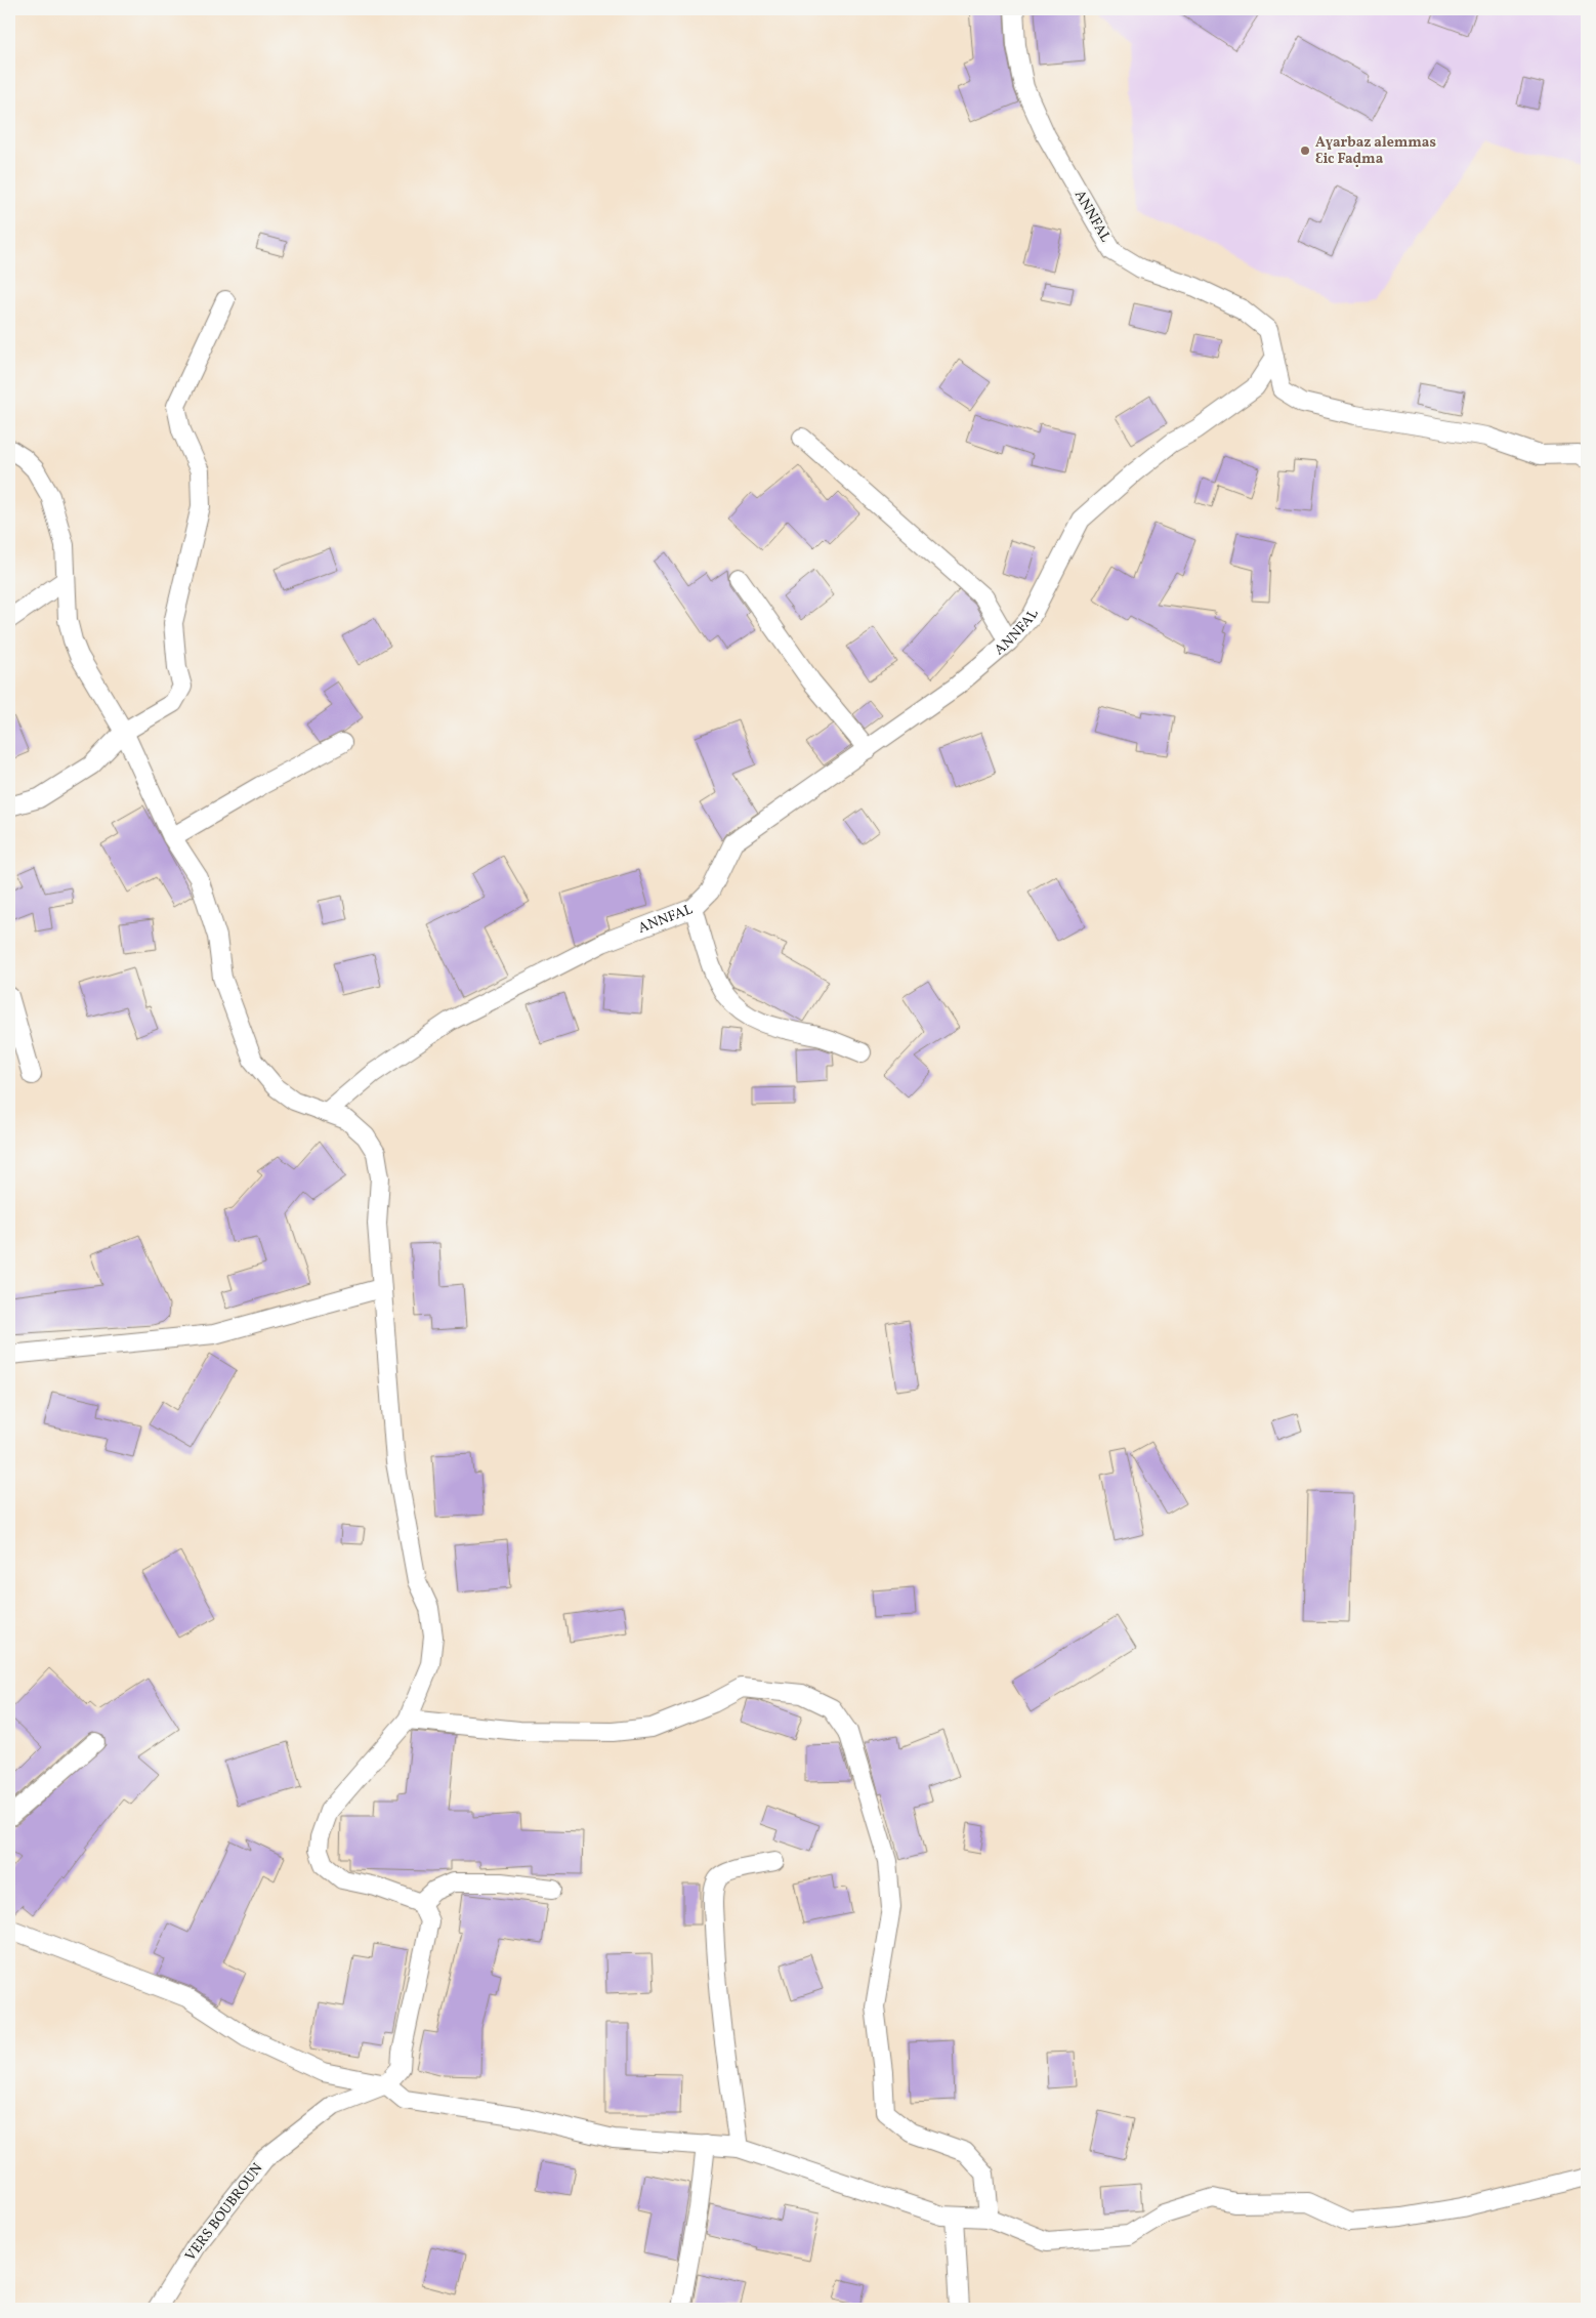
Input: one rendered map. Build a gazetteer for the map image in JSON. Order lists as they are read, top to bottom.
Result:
{
  "streets": {
    "street": ["ANNFAL", "VERS BOUBROUN"]
  },
  "places": ["Aɣarbaz alemmas Ɛic Faḍma"]
}
